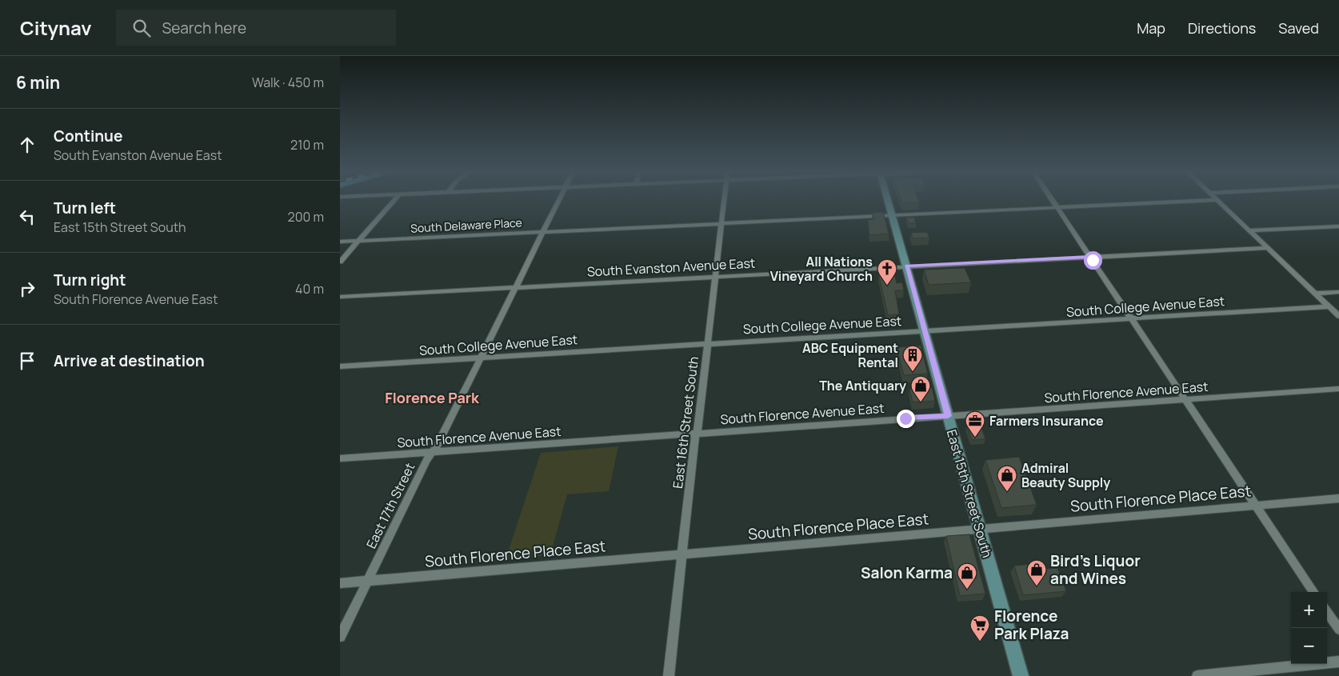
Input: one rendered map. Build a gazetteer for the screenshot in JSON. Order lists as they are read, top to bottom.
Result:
{
  "streets": {
    "main road": ["East 15th Street South"],
    "street": [
      "South Delaware Place",
      "South Evanston Avenue East",
      "South College Avenue East",
      "South Florence Avenue East",
      "East 16th Street South",
      "South Florence Place East",
      "East 17th Street"
    ]
  },
  "crossings": [
    ["South Delaware Place", "East 16th Street South"],
    ["South Delaware Place", "East 15th Street South"],
    ["South Delaware Place", "East 17th Street"],
    ["South Evanston Avenue East", "East 16th Street South"],
    ["South Evanston Avenue East", "East 15th Street South"],
    ["South Evanston Avenue East", "East 17th Street"],
    ["South College Avenue East", "East 16th Street South"],
    ["South College Avenue East", "East 15th Street South"],
    ["South College Avenue East", "East 17th Street"],
    ["South Florence Avenue East", "East 16th Street South"],
    ["South Florence Avenue East", "East 15th Street South"],
    ["South Florence Avenue East", "East 17th Street"],
    ["East 16th Street South", "South Florence Place East"],
    ["East 15th Street South", "South Florence Place East"],
    ["South Florence Place East", "East 17th Street"]
  ],
  "districts": ["Florence Park"],
  "places": {
    "church": ["All Nations Vineyard Church"],
    "building": ["ABC Equipment Rental"],
    "shop": [
      "The Antiquary",
      "Admiral Beauty Supply",
      "Bird's Liquor and Wines",
      "Salon Karma"
    ],
    "office": ["Farmers Insurance"],
    "supermarket": ["Florence Park Plaza"]
  },
  "page": {
    "header": "Citynav",
    "search": "Search here",
    "nav": ["Map", "Directions", "Saved"],
    "heading": ["6 min", "Walk · 450 m"],
    "list": [
      ["Continue", "South Evanston Avenue East", "210 m"],
      ["Turn left", "East 15th Street South", "200 m"],
      ["Turn right", "South Florence Avenue East", "40 m"],
      "Arrive at destination"
    ],
    "map_buttons": ["+", "−"]
  }
}
